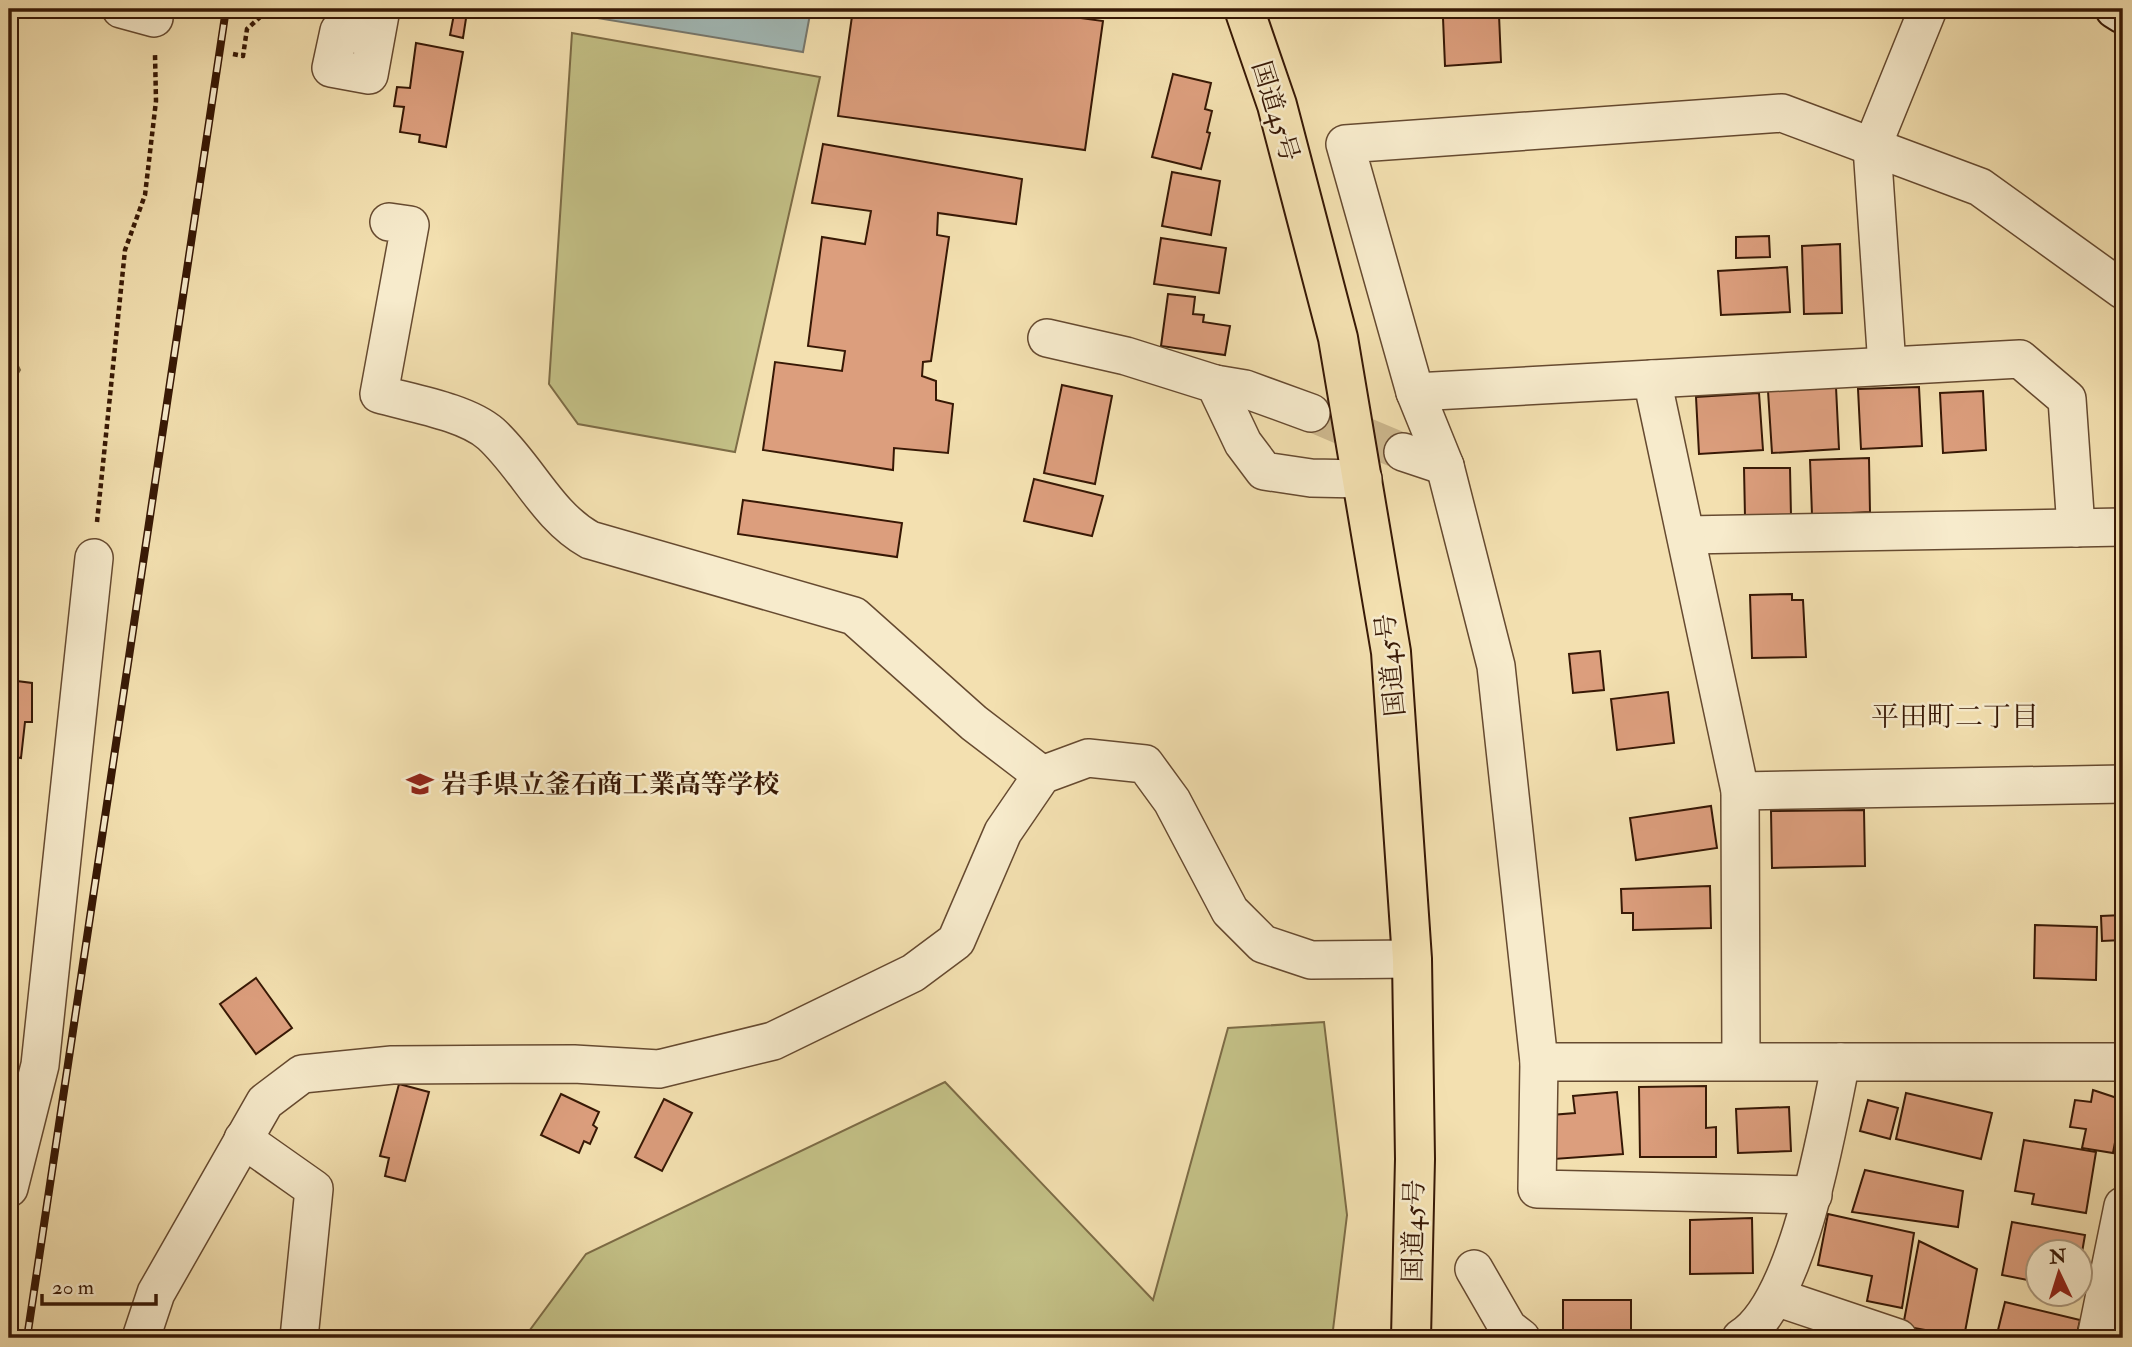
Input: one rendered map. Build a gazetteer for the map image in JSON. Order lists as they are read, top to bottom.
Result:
{
  "streets": {
    "highway": ["国道45号"]
  },
  "districts": ["平田町二丁目"],
  "places": {
    "school or university": ["岩手県立釜石商工業高等学校"]
  },
  "scale_bar": "20 m",
  "north": "top"
}
